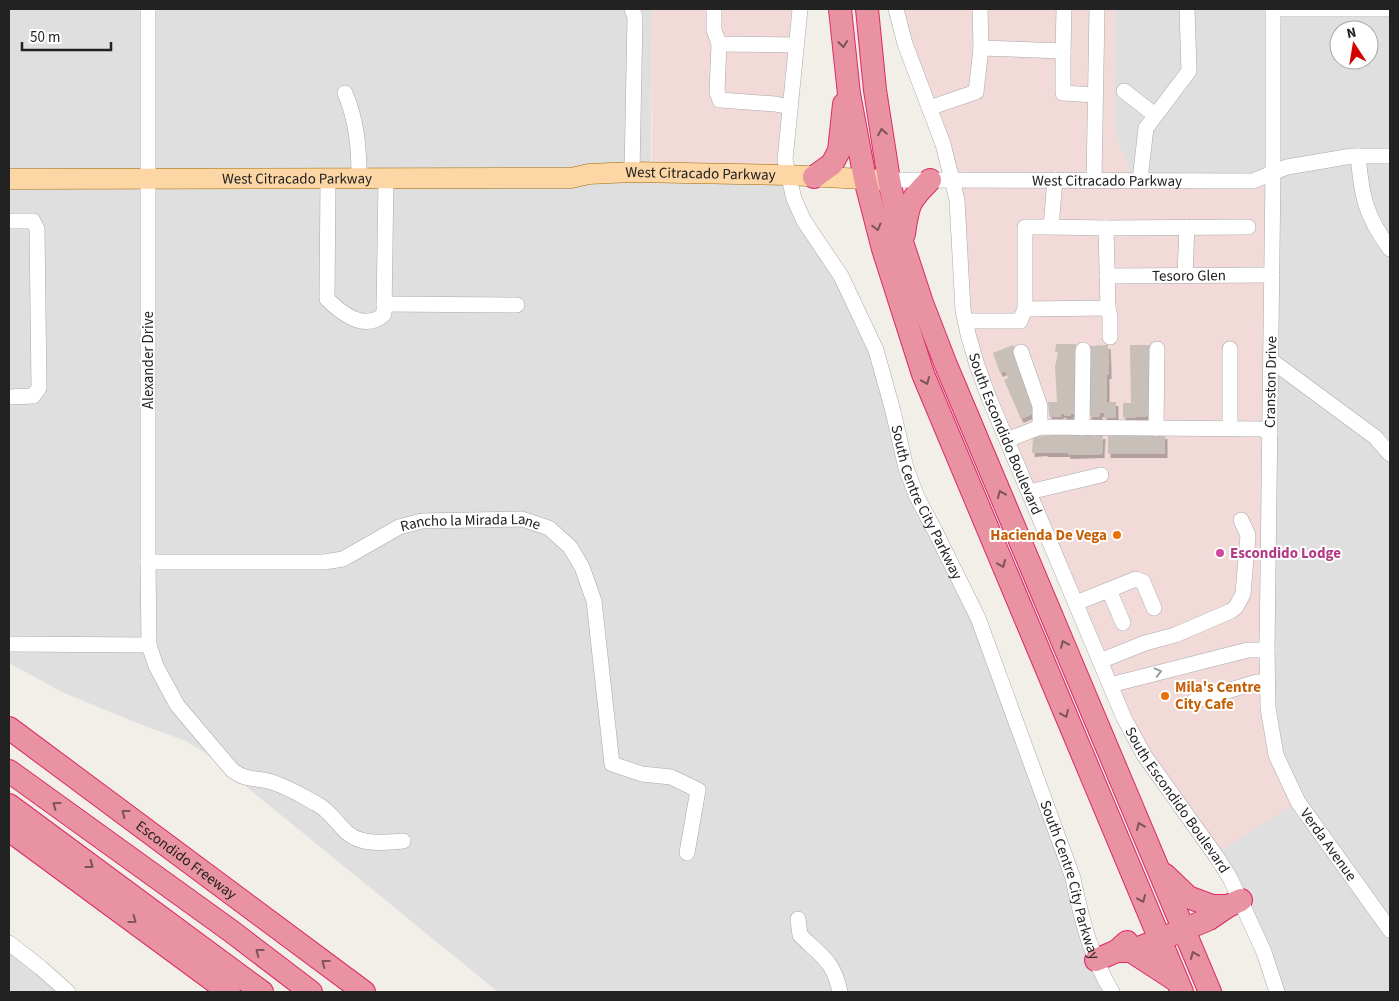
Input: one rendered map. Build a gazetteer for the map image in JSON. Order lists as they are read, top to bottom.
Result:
{
  "streets": {
    "highway": ["Escondido Freeway"],
    "main road": ["West Citracado Parkway"],
    "street": [
      "Tesoro Glen",
      "Alexander Drive",
      "Cranston Drive",
      "South Escondido Boulevard",
      "South Centre City Parkway",
      "Rancho la Mirada Lane",
      "Verda Avenue"
    ]
  },
  "crossings": [
    ["West Citracado Parkway", "Alexander Drive"],
    ["West Citracado Parkway", "Cranston Drive"],
    ["West Citracado Parkway", "South Escondido Boulevard"],
    ["West Citracado Parkway", "South Centre City Parkway"],
    ["Tesoro Glen", "Cranston Drive"],
    ["Alexander Drive", "Rancho la Mirada Lane"],
    ["Cranston Drive", "Verda Avenue"]
  ],
  "places": ["Hacienda De Vega", "Escondido Lodge", "Mila's Centre City Cafe"],
  "scale_bar": "50 m",
  "north": "top"
}
